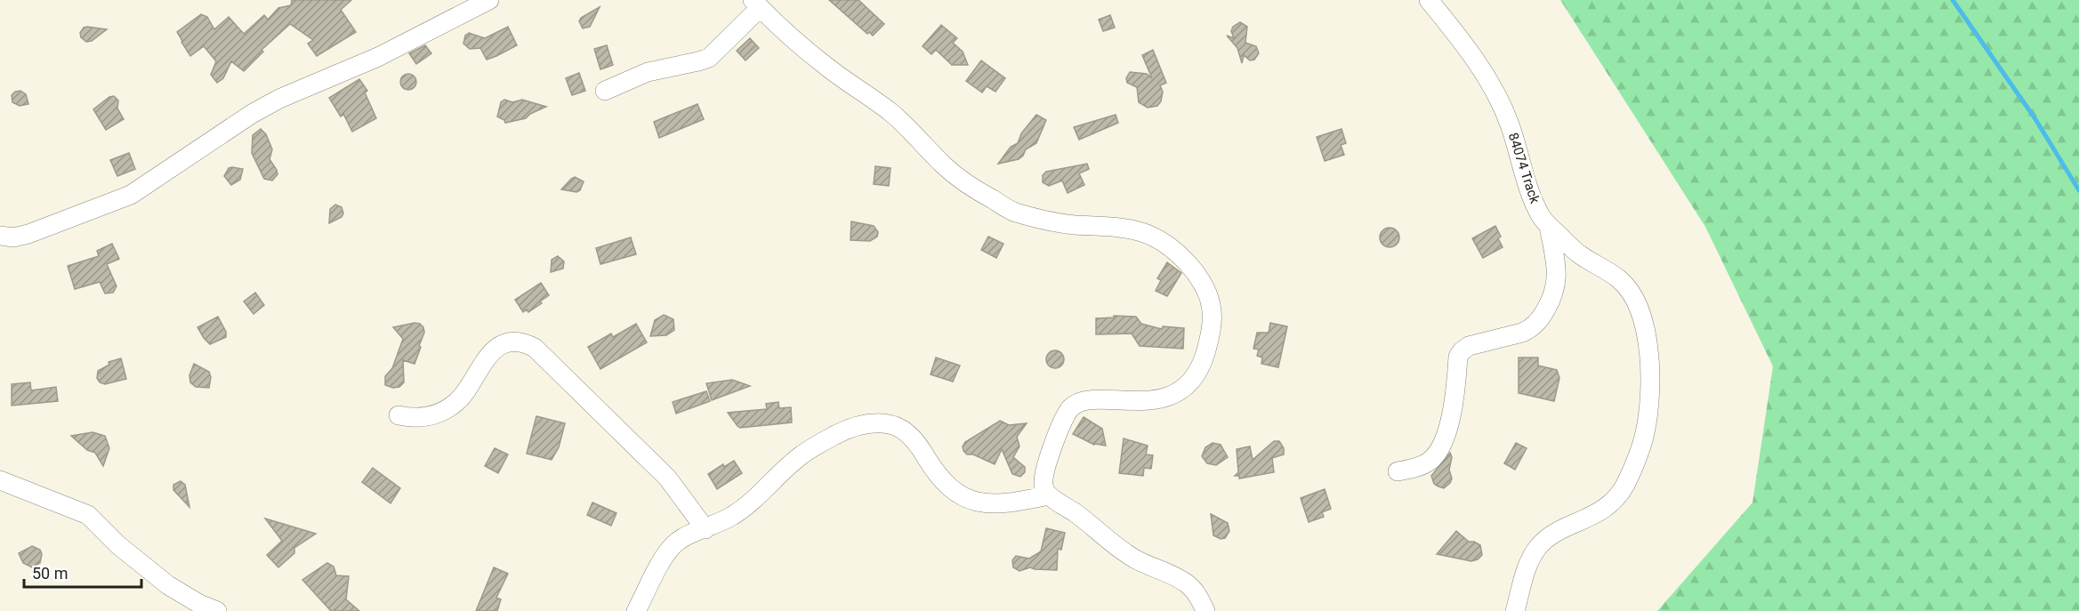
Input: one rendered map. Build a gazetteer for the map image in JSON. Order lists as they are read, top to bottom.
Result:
{
  "streets": {
    "street": ["84074 Track"]
  },
  "scale_bar": "50 m"
}
